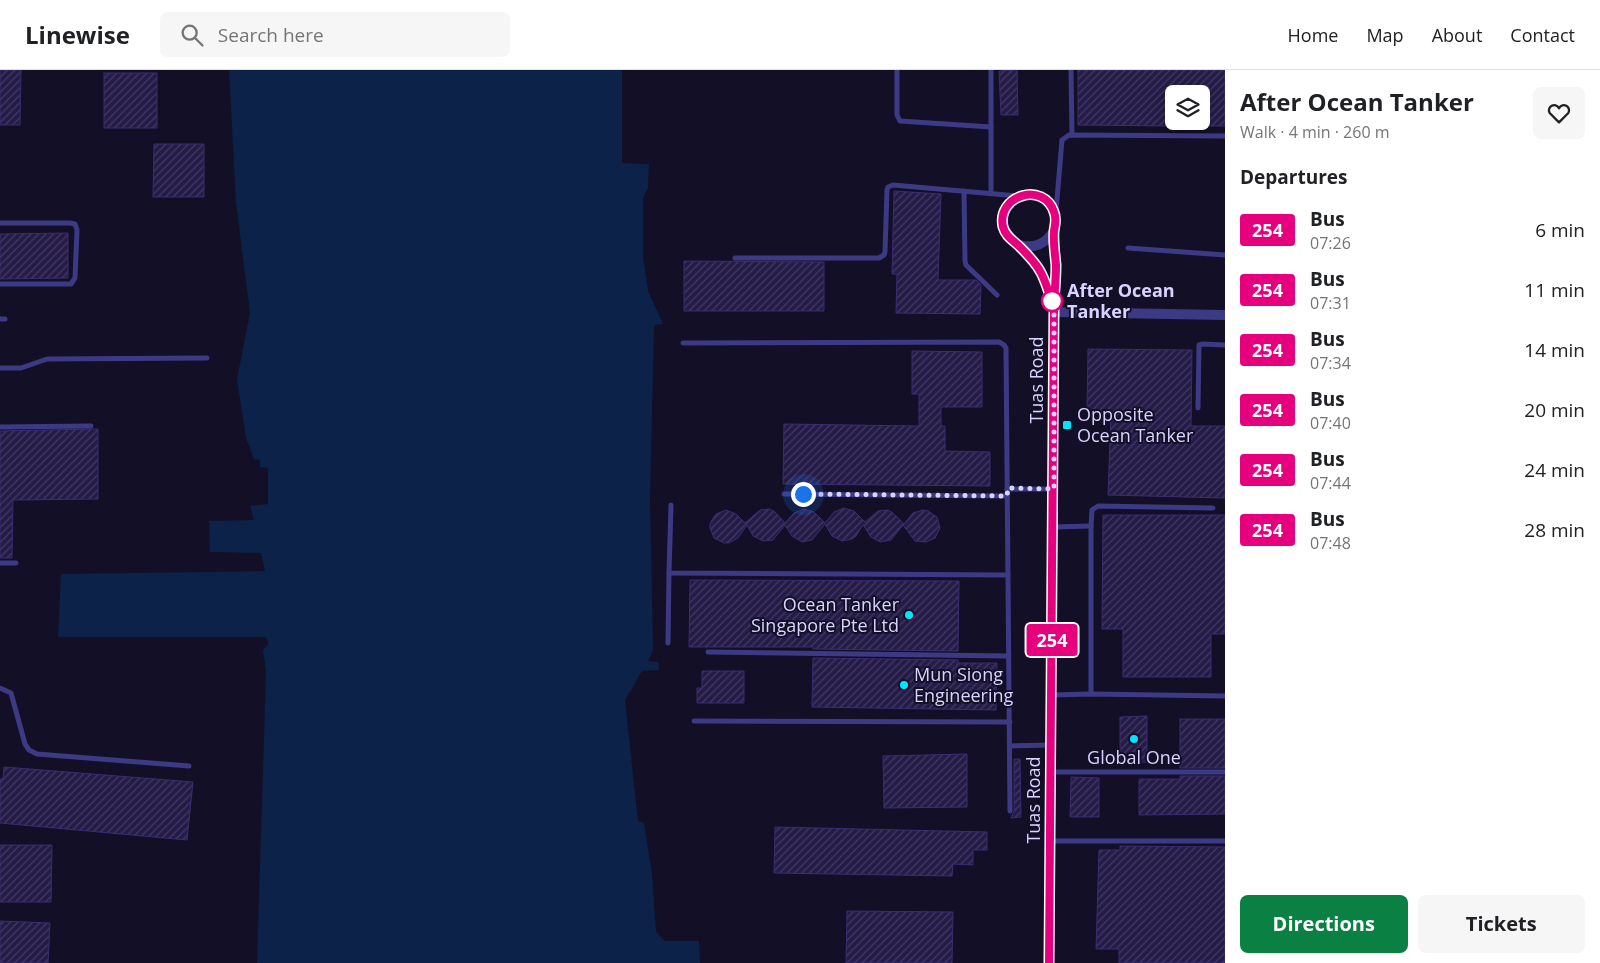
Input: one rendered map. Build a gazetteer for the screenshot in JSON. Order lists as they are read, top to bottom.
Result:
{
  "streets": {
    "street": ["Tuas Road"]
  },
  "places": {
    "other": [
      "After Ocean Tanker",
      "Ocean Tanker Singapore Pte Ltd",
      "Mun Siong Engineering",
      "Global One"
    ],
    "transit": ["Opposite Ocean Tanker"]
  },
  "lines": ["bus line 254"],
  "page": {
    "header": "Linewise",
    "search": "Search here",
    "nav": [
      "Home",
      "Map",
      "About",
      "Contact"
    ],
    "on_map": "254",
    "heading": [
      ["After Ocean Tanker", "Walk · 4 min · 260 m"],
      "Departures"
    ],
    "list": [
      {
        "mark": "254",
        "name": "Bus",
        "note": "07:26",
        "value": "6 min"
      },
      {
        "mark": "254",
        "name": "Bus",
        "note": "07:31",
        "value": "11 min"
      },
      {
        "mark": "254",
        "name": "Bus",
        "note": "07:34",
        "value": "14 min"
      },
      {
        "mark": "254",
        "name": "Bus",
        "note": "07:40",
        "value": "20 min"
      },
      {
        "mark": "254",
        "name": "Bus",
        "note": "07:44",
        "value": "24 min"
      },
      {
        "mark": "254",
        "name": "Bus",
        "note": "07:48",
        "value": "28 min"
      }
    ],
    "buttons": ["Directions", "Tickets"]
  }
}
